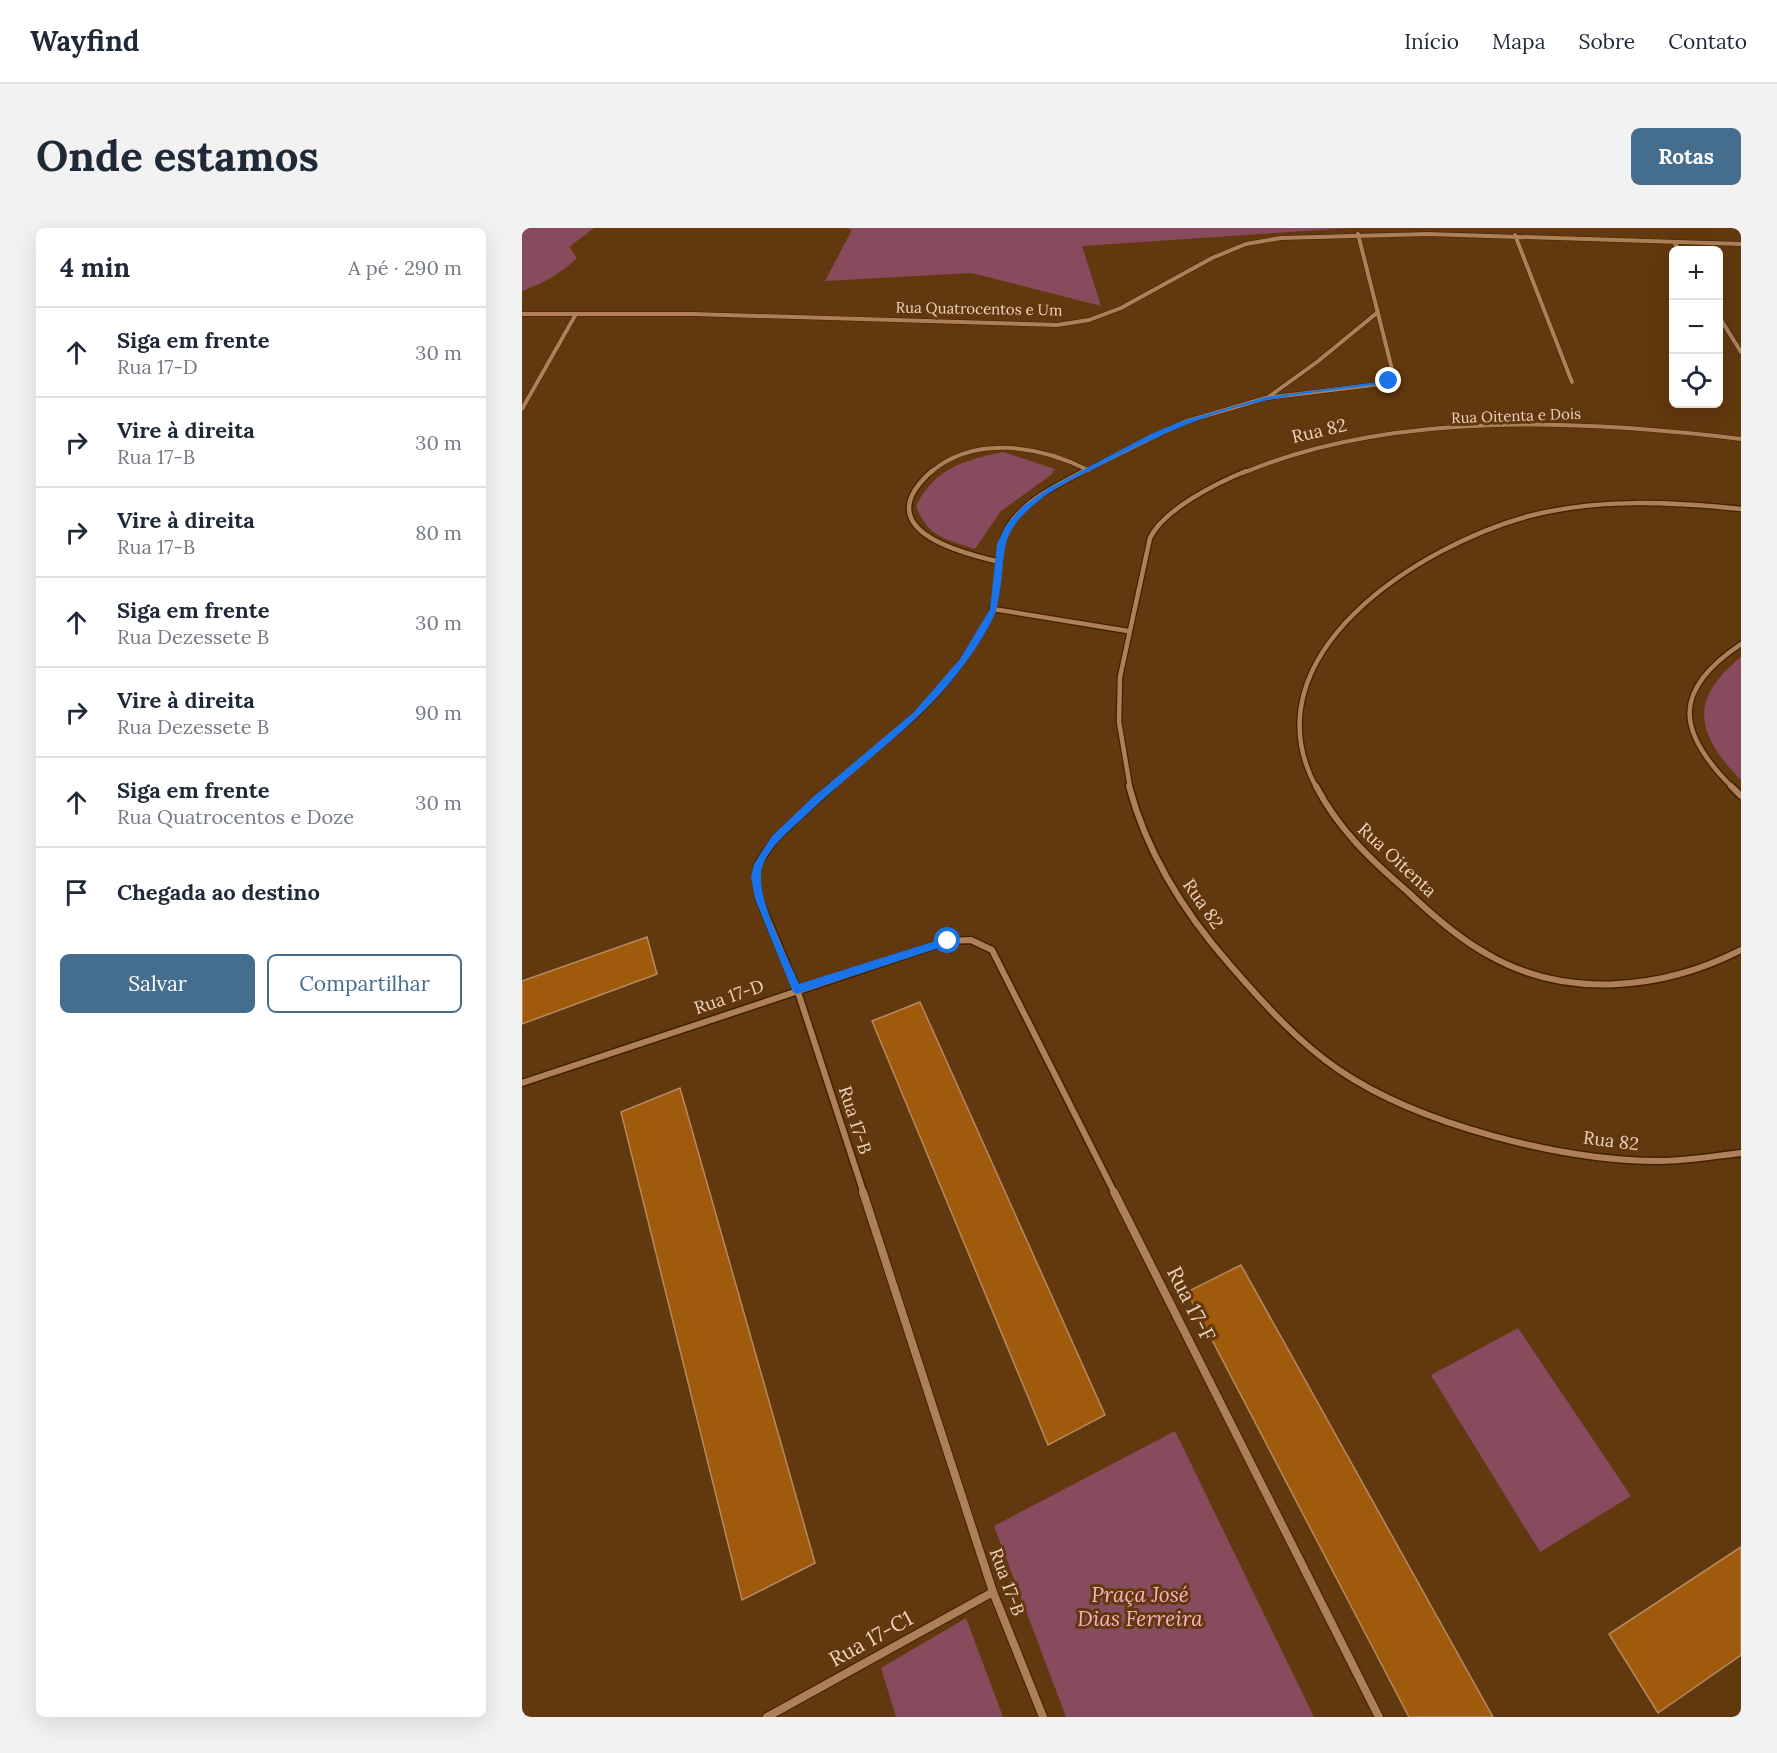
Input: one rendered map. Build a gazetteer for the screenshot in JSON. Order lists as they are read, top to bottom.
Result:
{
  "streets": {
    "street": [
      "Rua Quatrocentos e Um",
      "Rua Oitenta e Dois",
      "Rua 82",
      "Rua Oitenta",
      "Rua 17-D",
      "Rua 17-B",
      "Rua 17-F",
      "Rua 17-C1"
    ]
  },
  "crossings": [
    ["Rua Oitenta e Dois", "Rua 82"],
    ["Rua 17-D", "Rua 17-B"],
    ["Rua 17-D", "Rua 17-F"],
    ["Rua 17-B", "Rua 17-C1"]
  ],
  "parks": ["Praça José Dias Ferreira"],
  "page": {
    "header": "Wayfind",
    "nav": [
      "Início",
      "Mapa",
      "Sobre",
      "Contato"
    ],
    "buttons": [
      "Rotas",
      ["Salvar", "Compartilhar"]
    ],
    "title": "Onde estamos",
    "heading": ["4 min", "A pé · 290 m"],
    "map_buttons": ["+", "−"],
    "list": [
      ["Siga em frente", "Rua 17-D", "30 m"],
      ["Vire à direita", "Rua 17-B", "30 m"],
      ["Vire à direita", "Rua 17-B", "80 m"],
      ["Siga em frente", "Rua Dezessete B", "30 m"],
      ["Vire à direita", "Rua Dezessete B", "90 m"],
      ["Siga em frente", "Rua Quatrocentos e Doze", "30 m"],
      "Chegada ao destino"
    ]
  }
}
